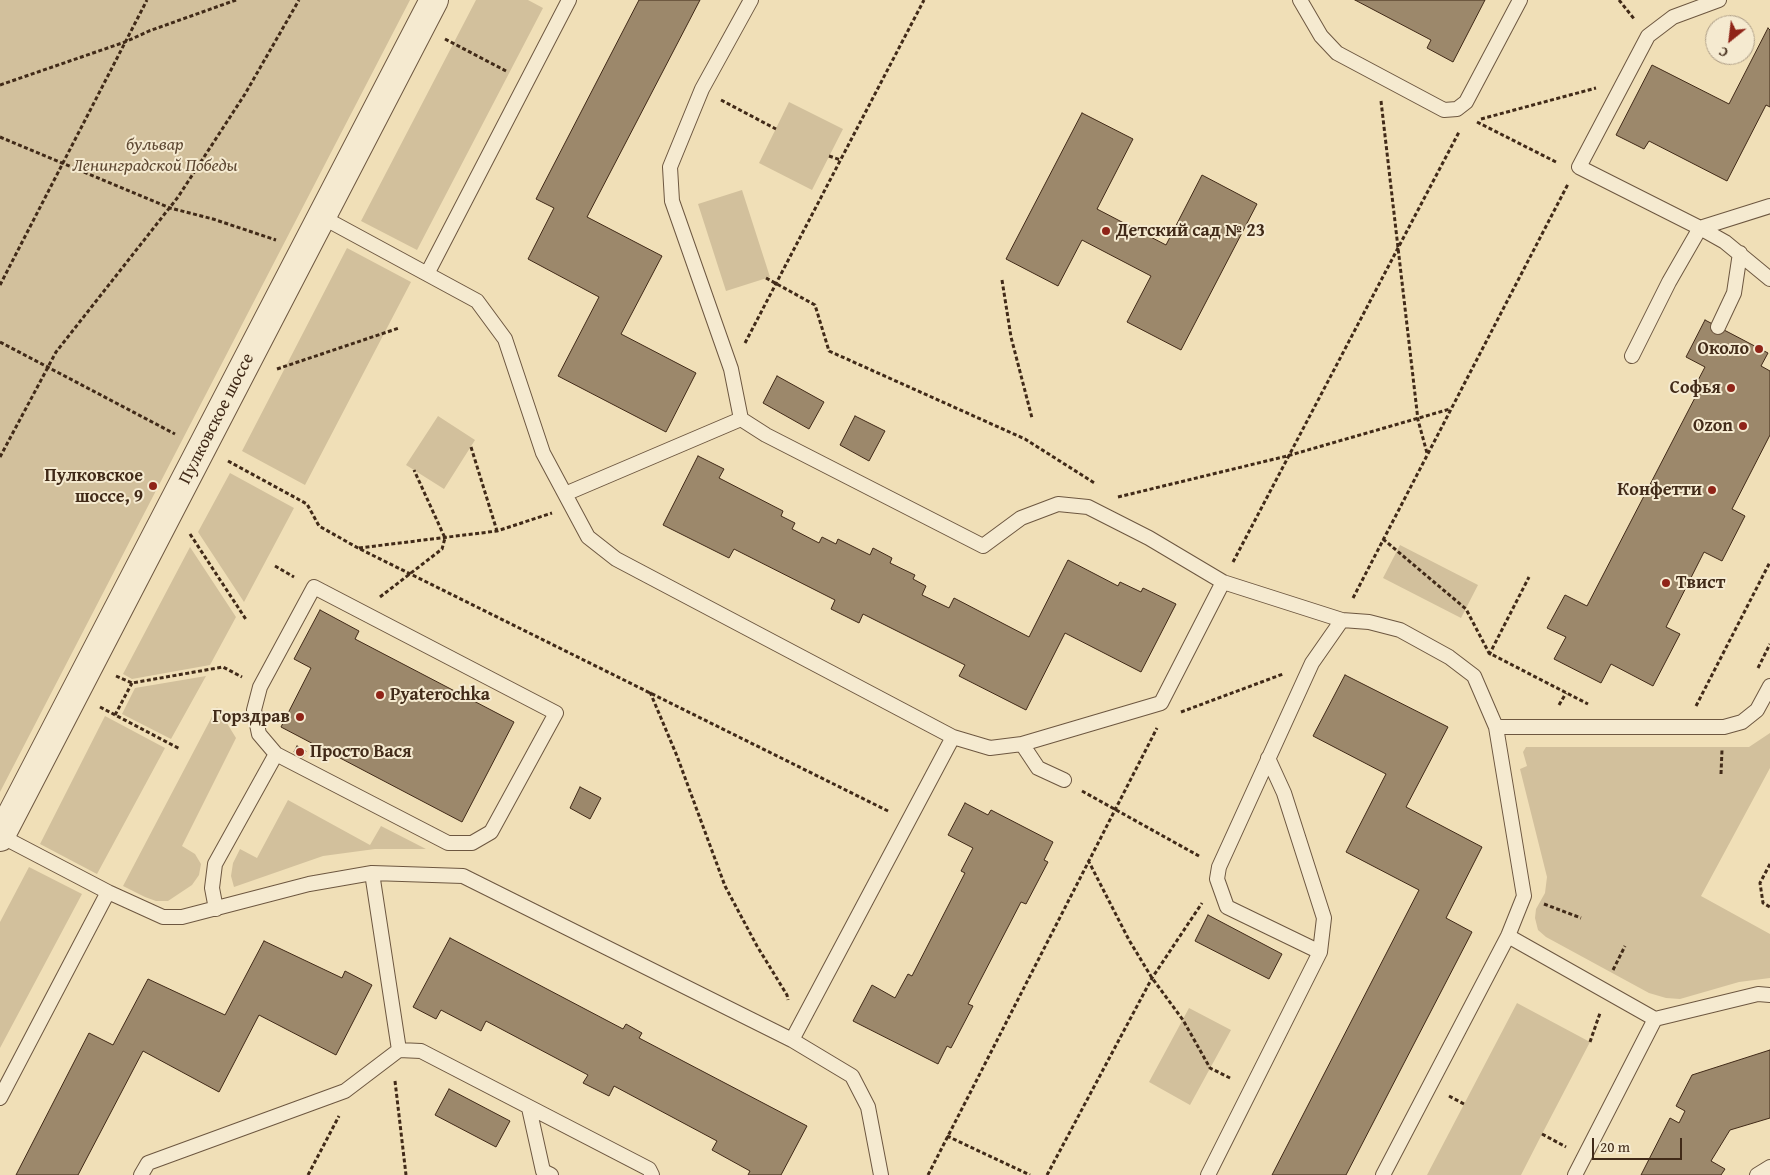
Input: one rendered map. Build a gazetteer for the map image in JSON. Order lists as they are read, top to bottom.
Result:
{
  "streets": {
    "street": ["Пулковское шоссе"]
  },
  "parks": ["бульвар Ленинградской Победы"],
  "places": [
    "Детский сад № 23",
    "Около",
    "Софья",
    "Ozon",
    "Пулковское шоссе, 9",
    "Конфетти",
    "Твист",
    "Pyaterochka",
    "Горздрав",
    "Просто Вася"
  ],
  "scale_bar": "20 m",
  "north": "bottom left"
}
